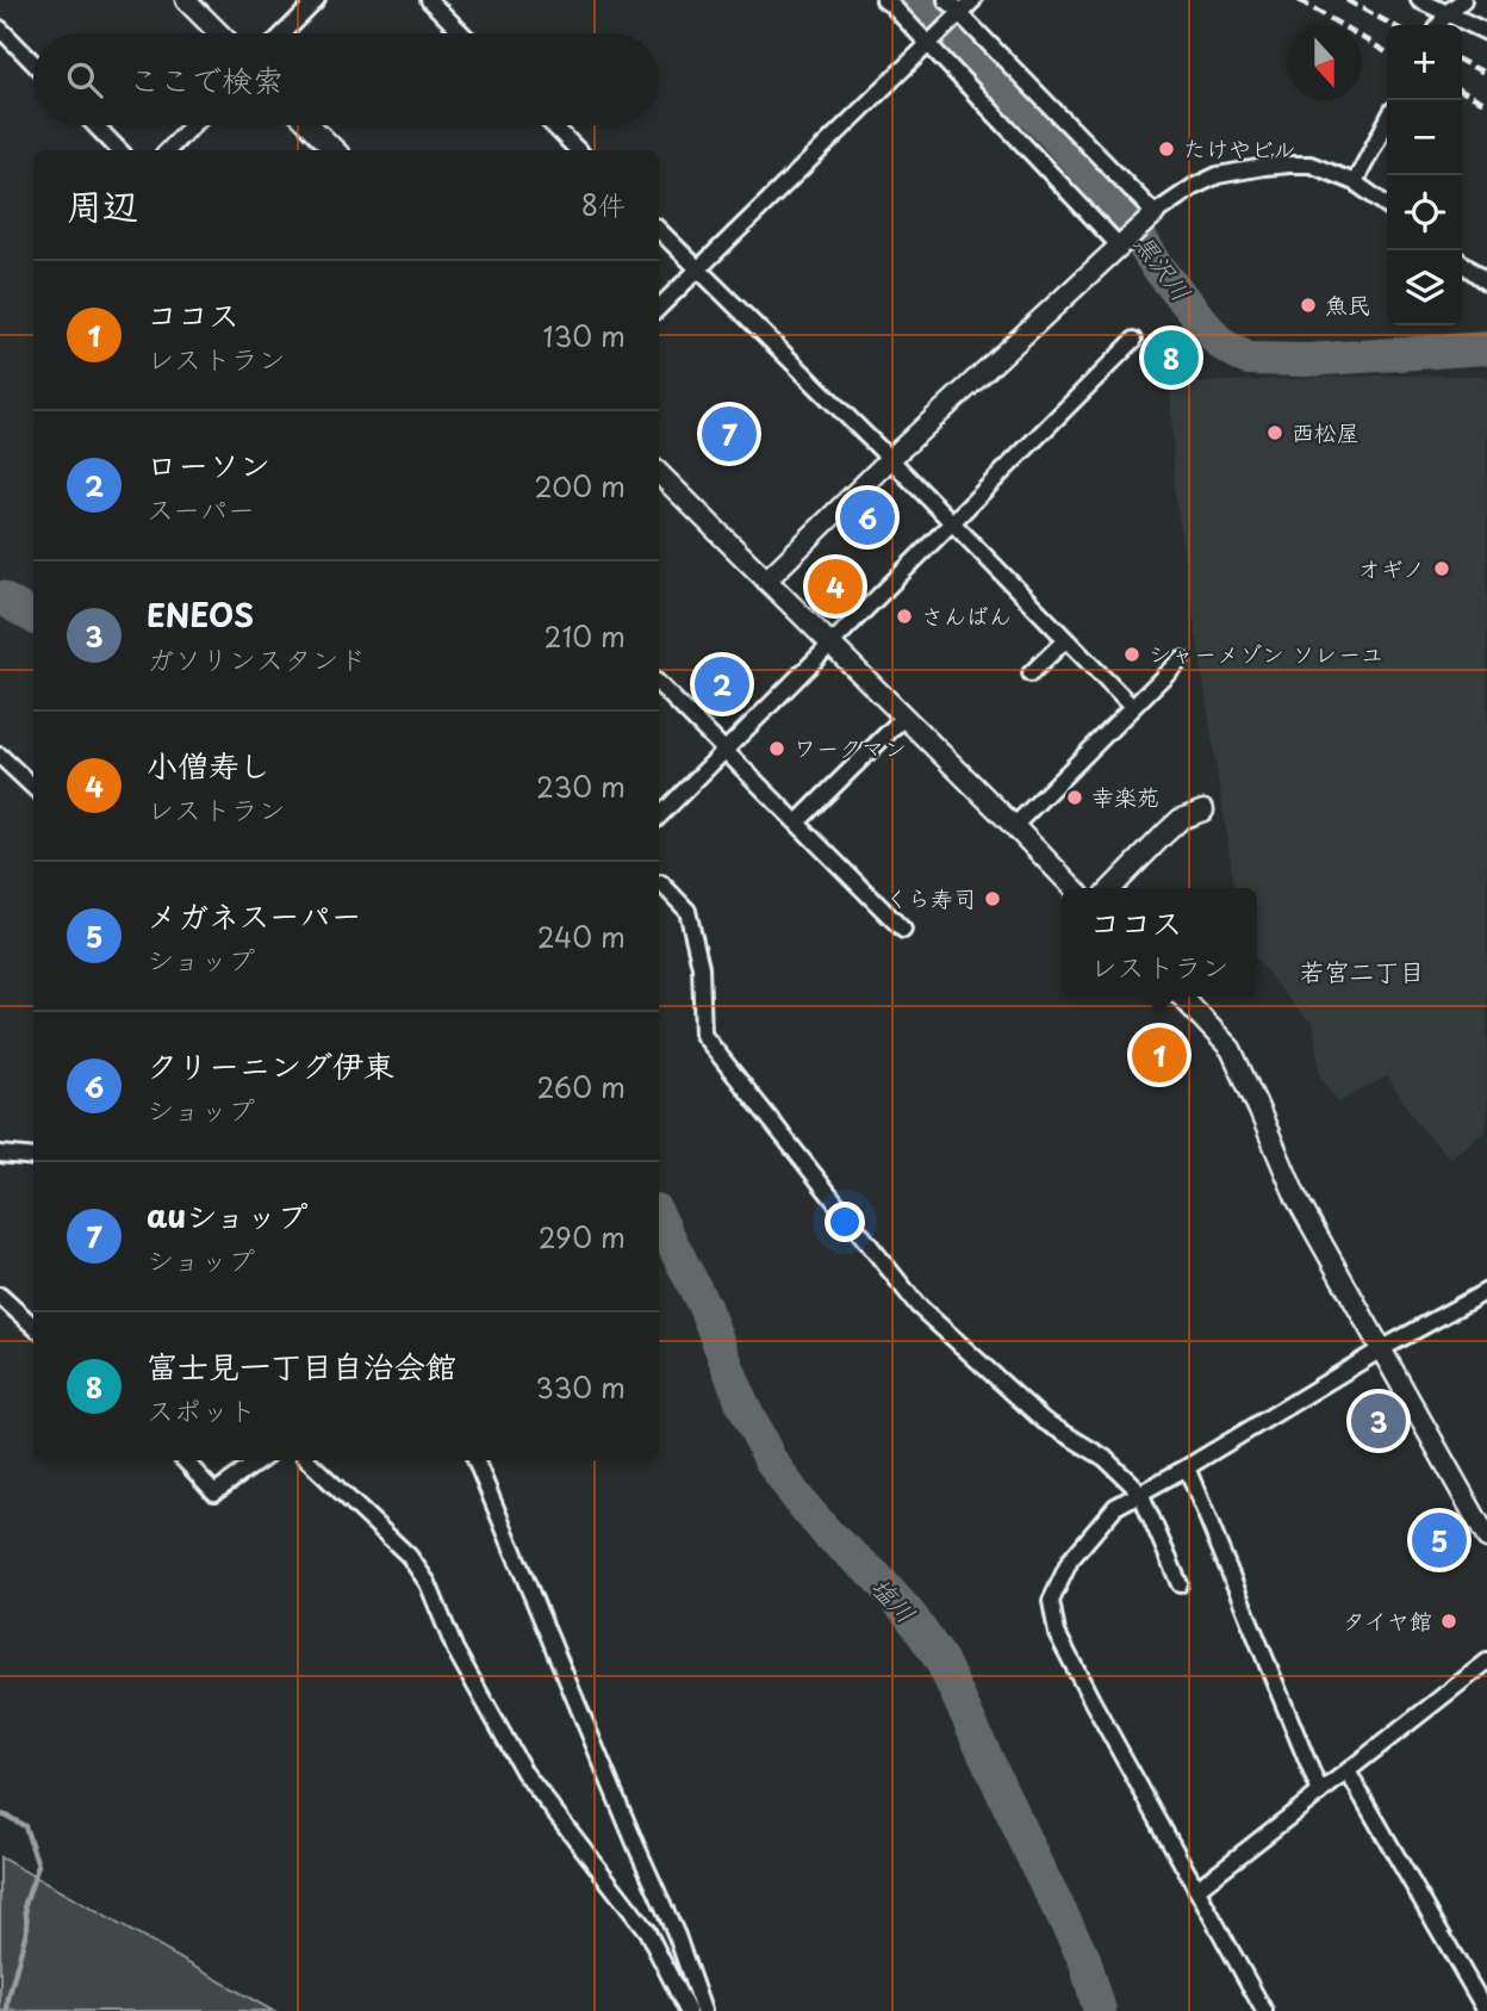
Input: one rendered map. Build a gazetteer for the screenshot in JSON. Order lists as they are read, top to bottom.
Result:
{
  "districts": ["若宮二丁目"],
  "water": ["黒沢川", "塩川"],
  "places": [
    "たけやビル",
    "魚民",
    "西松屋",
    "オギノ",
    "さんばん",
    "シャーメゾン ソレーユ",
    "ワークマン",
    "幸楽苑",
    "くら寿司",
    "タイヤ館"
  ],
  "north": "bottom",
  "page": {
    "map_buttons": ["+", "−"],
    "search": "ここで検索",
    "heading": ["周辺", "8件"],
    "list": [
      {
        "mark": "1",
        "name": "ココス",
        "note": "レストラン",
        "value": "130 m"
      },
      {
        "mark": "2",
        "name": "ローソン",
        "note": "スーパー",
        "value": "200 m"
      },
      {
        "mark": "3",
        "name": "ENEOS",
        "note": "ガソリンスタンド",
        "value": "210 m"
      },
      {
        "mark": "4",
        "name": "小僧寿し",
        "note": "レストラン",
        "value": "230 m"
      },
      {
        "mark": "5",
        "name": "メガネスーパー",
        "note": "ショップ",
        "value": "240 m"
      },
      {
        "mark": "6",
        "name": "クリーニング伊東",
        "note": "ショップ",
        "value": "260 m"
      },
      {
        "mark": "7",
        "name": "auショップ",
        "note": "ショップ",
        "value": "290 m"
      },
      {
        "mark": "8",
        "name": "富士見一丁目自治会館",
        "note": "スポット",
        "value": "330 m"
      }
    ],
    "pins": [
      "8",
      "7",
      "6",
      "4",
      "2",
      "1",
      "3",
      "5"
    ],
    "popup": ["ココス", "レストラン"]
  }
}
